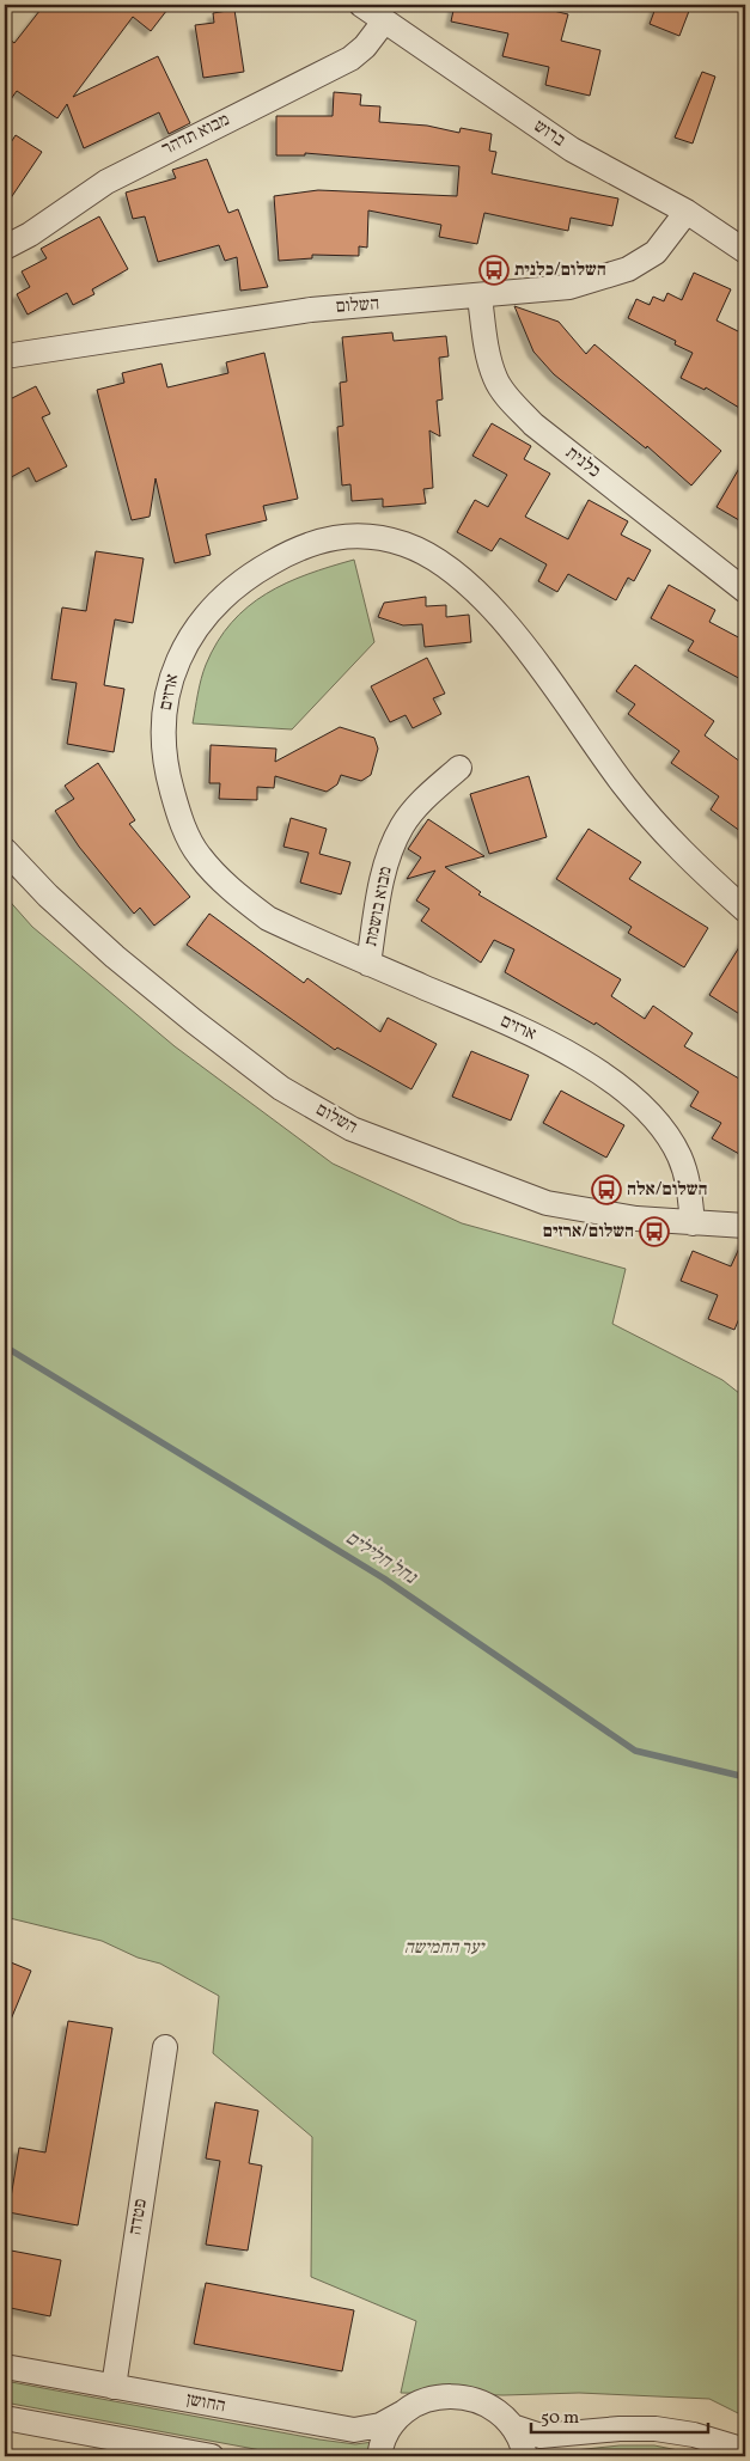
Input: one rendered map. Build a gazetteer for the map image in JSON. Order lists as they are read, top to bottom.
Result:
{
  "streets": {
    "street": [
      "ברוש",
      "מבוא תדהר",
      "השלום",
      "כלנית",
      "ארזים",
      "מבוא בושמת",
      "פטדה",
      "החושן"
    ]
  },
  "crossings": [
    ["ברוש", "מבוא תדהר"],
    ["ברוש", "השלום"],
    ["השלום", "כלנית"],
    ["השלום", "ארזים"],
    ["ארזים", "מבוא בושמת"],
    ["פטדה", "החושן"]
  ],
  "water": ["נחל חלילים"],
  "parks": ["יער החמישה"],
  "places": {
    "bus stop": ["השלום/כלנית", "השלום/אלה", "השלום/ארזים"]
  },
  "scale_bar": "50 m"
}
